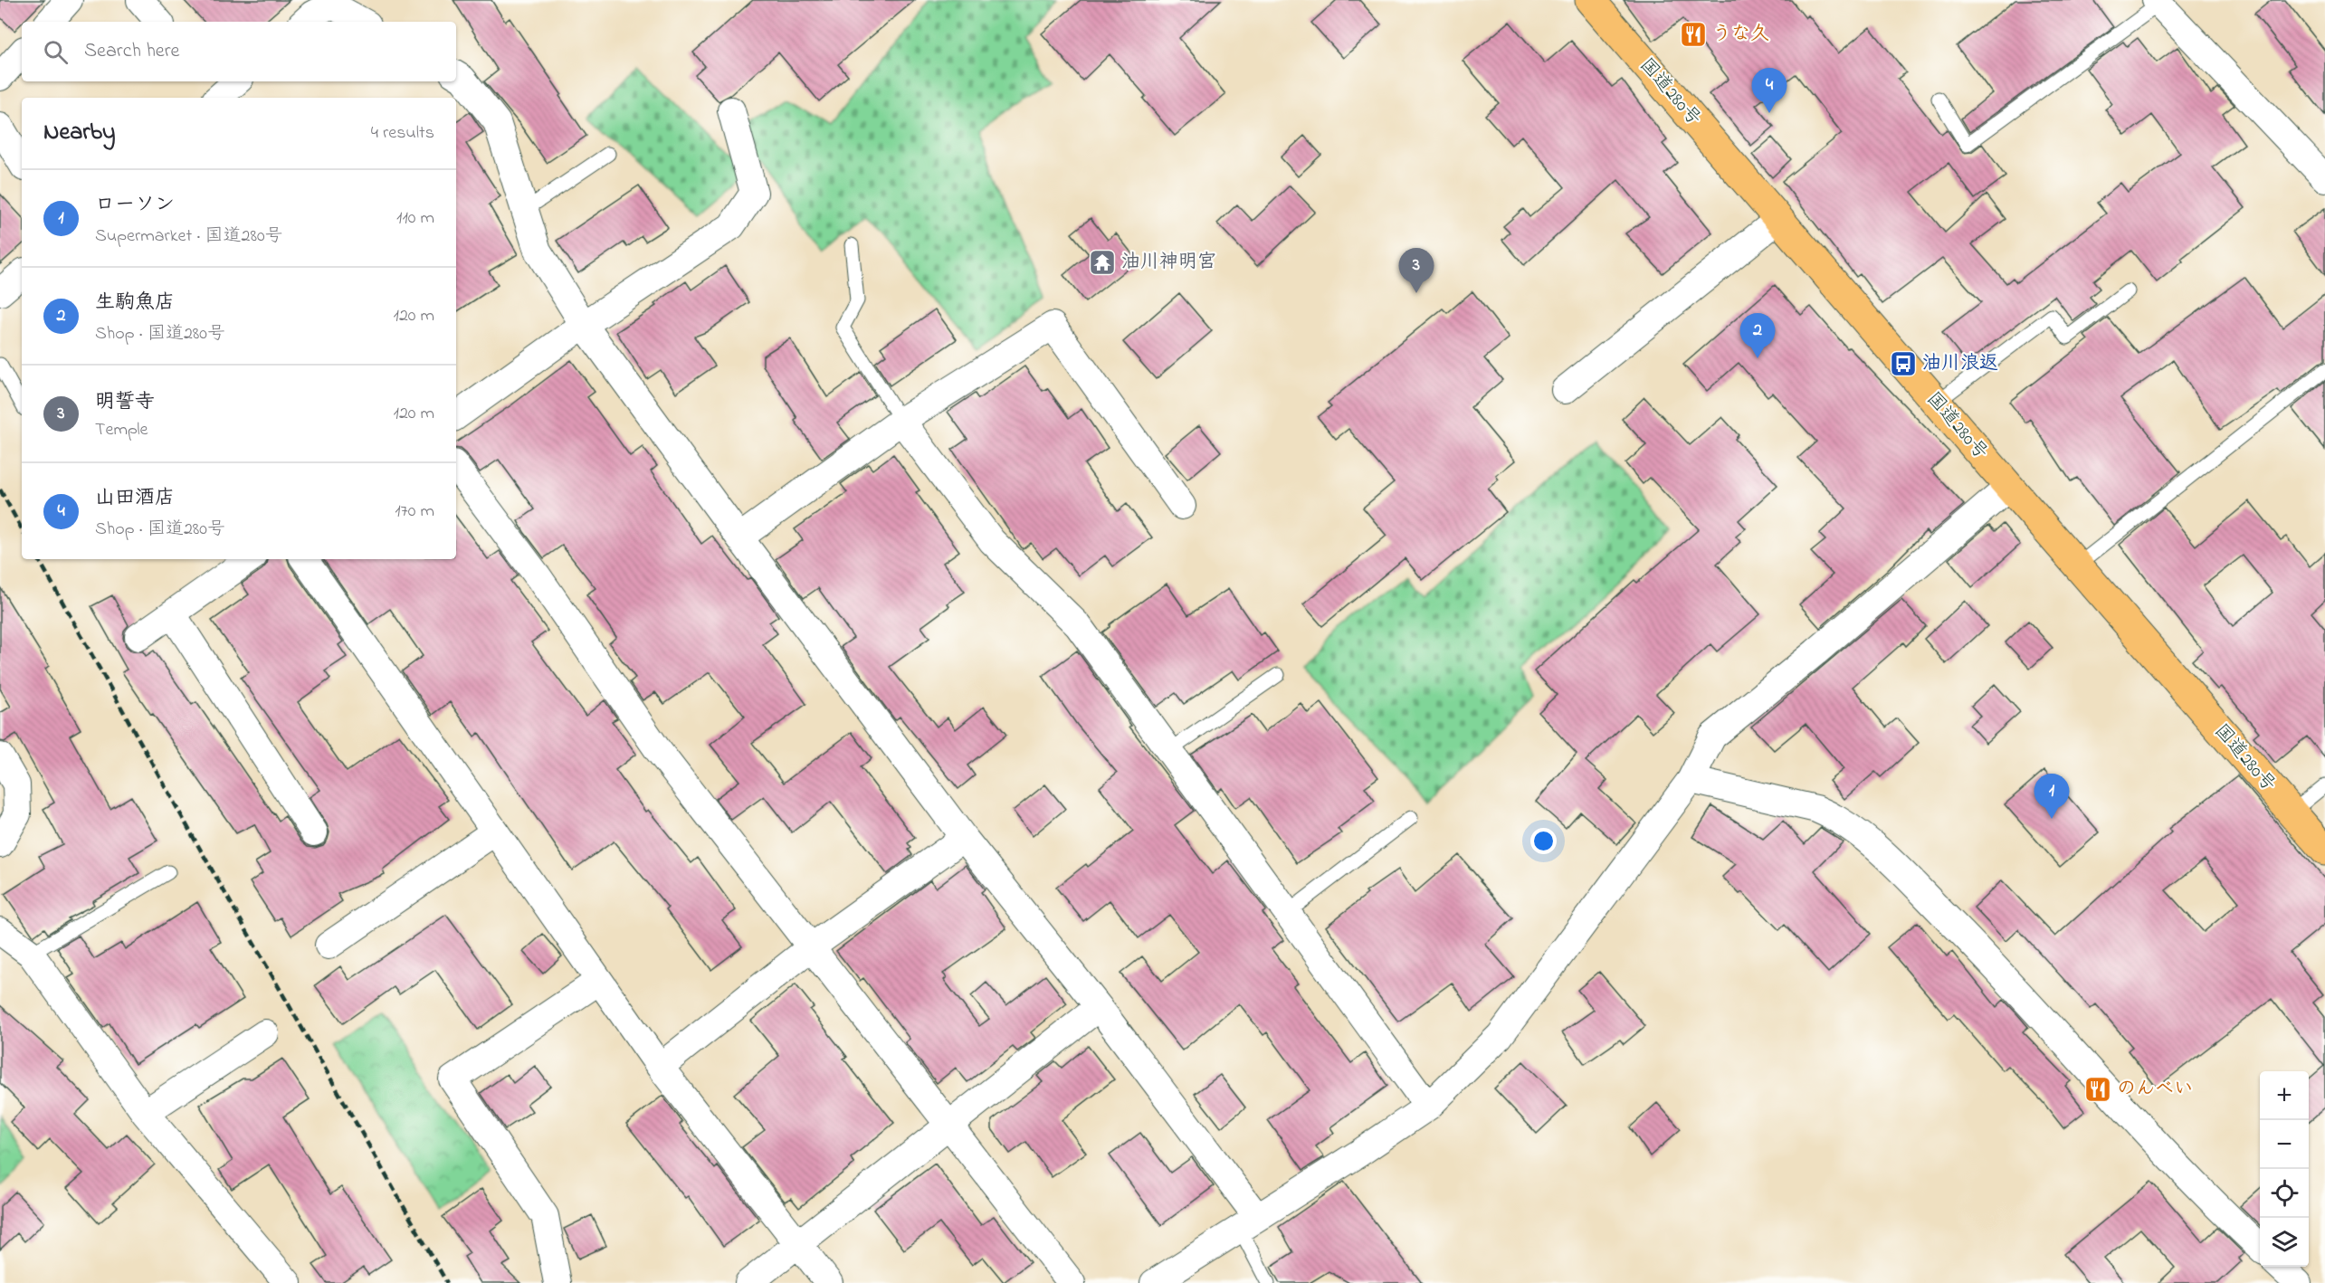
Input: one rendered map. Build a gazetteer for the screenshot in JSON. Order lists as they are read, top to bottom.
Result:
{
  "streets": {
    "highway": ["国道280号"]
  },
  "places": {
    "restaurant": ["うな久", "のんべい"],
    "temple": ["油川神明宮"],
    "bus stop": ["油川浪返"]
  },
  "page": {
    "search": "Search here",
    "pins": [
      "4",
      "3",
      "2",
      "1"
    ],
    "heading": ["Nearby", "4 results"],
    "list": [
      {
        "mark": "1",
        "name": "ローソン",
        "note": "Supermarket · 国道280号",
        "value": "110 m"
      },
      {
        "mark": "2",
        "name": "生駒魚店",
        "note": "Shop · 国道280号",
        "value": "120 m"
      },
      {
        "mark": "3",
        "name": "明誓寺",
        "note": "Temple",
        "value": "120 m"
      },
      {
        "mark": "4",
        "name": "山田酒店",
        "note": "Shop · 国道280号",
        "value": "170 m"
      }
    ],
    "map_buttons": ["+", "−"]
  }
}
